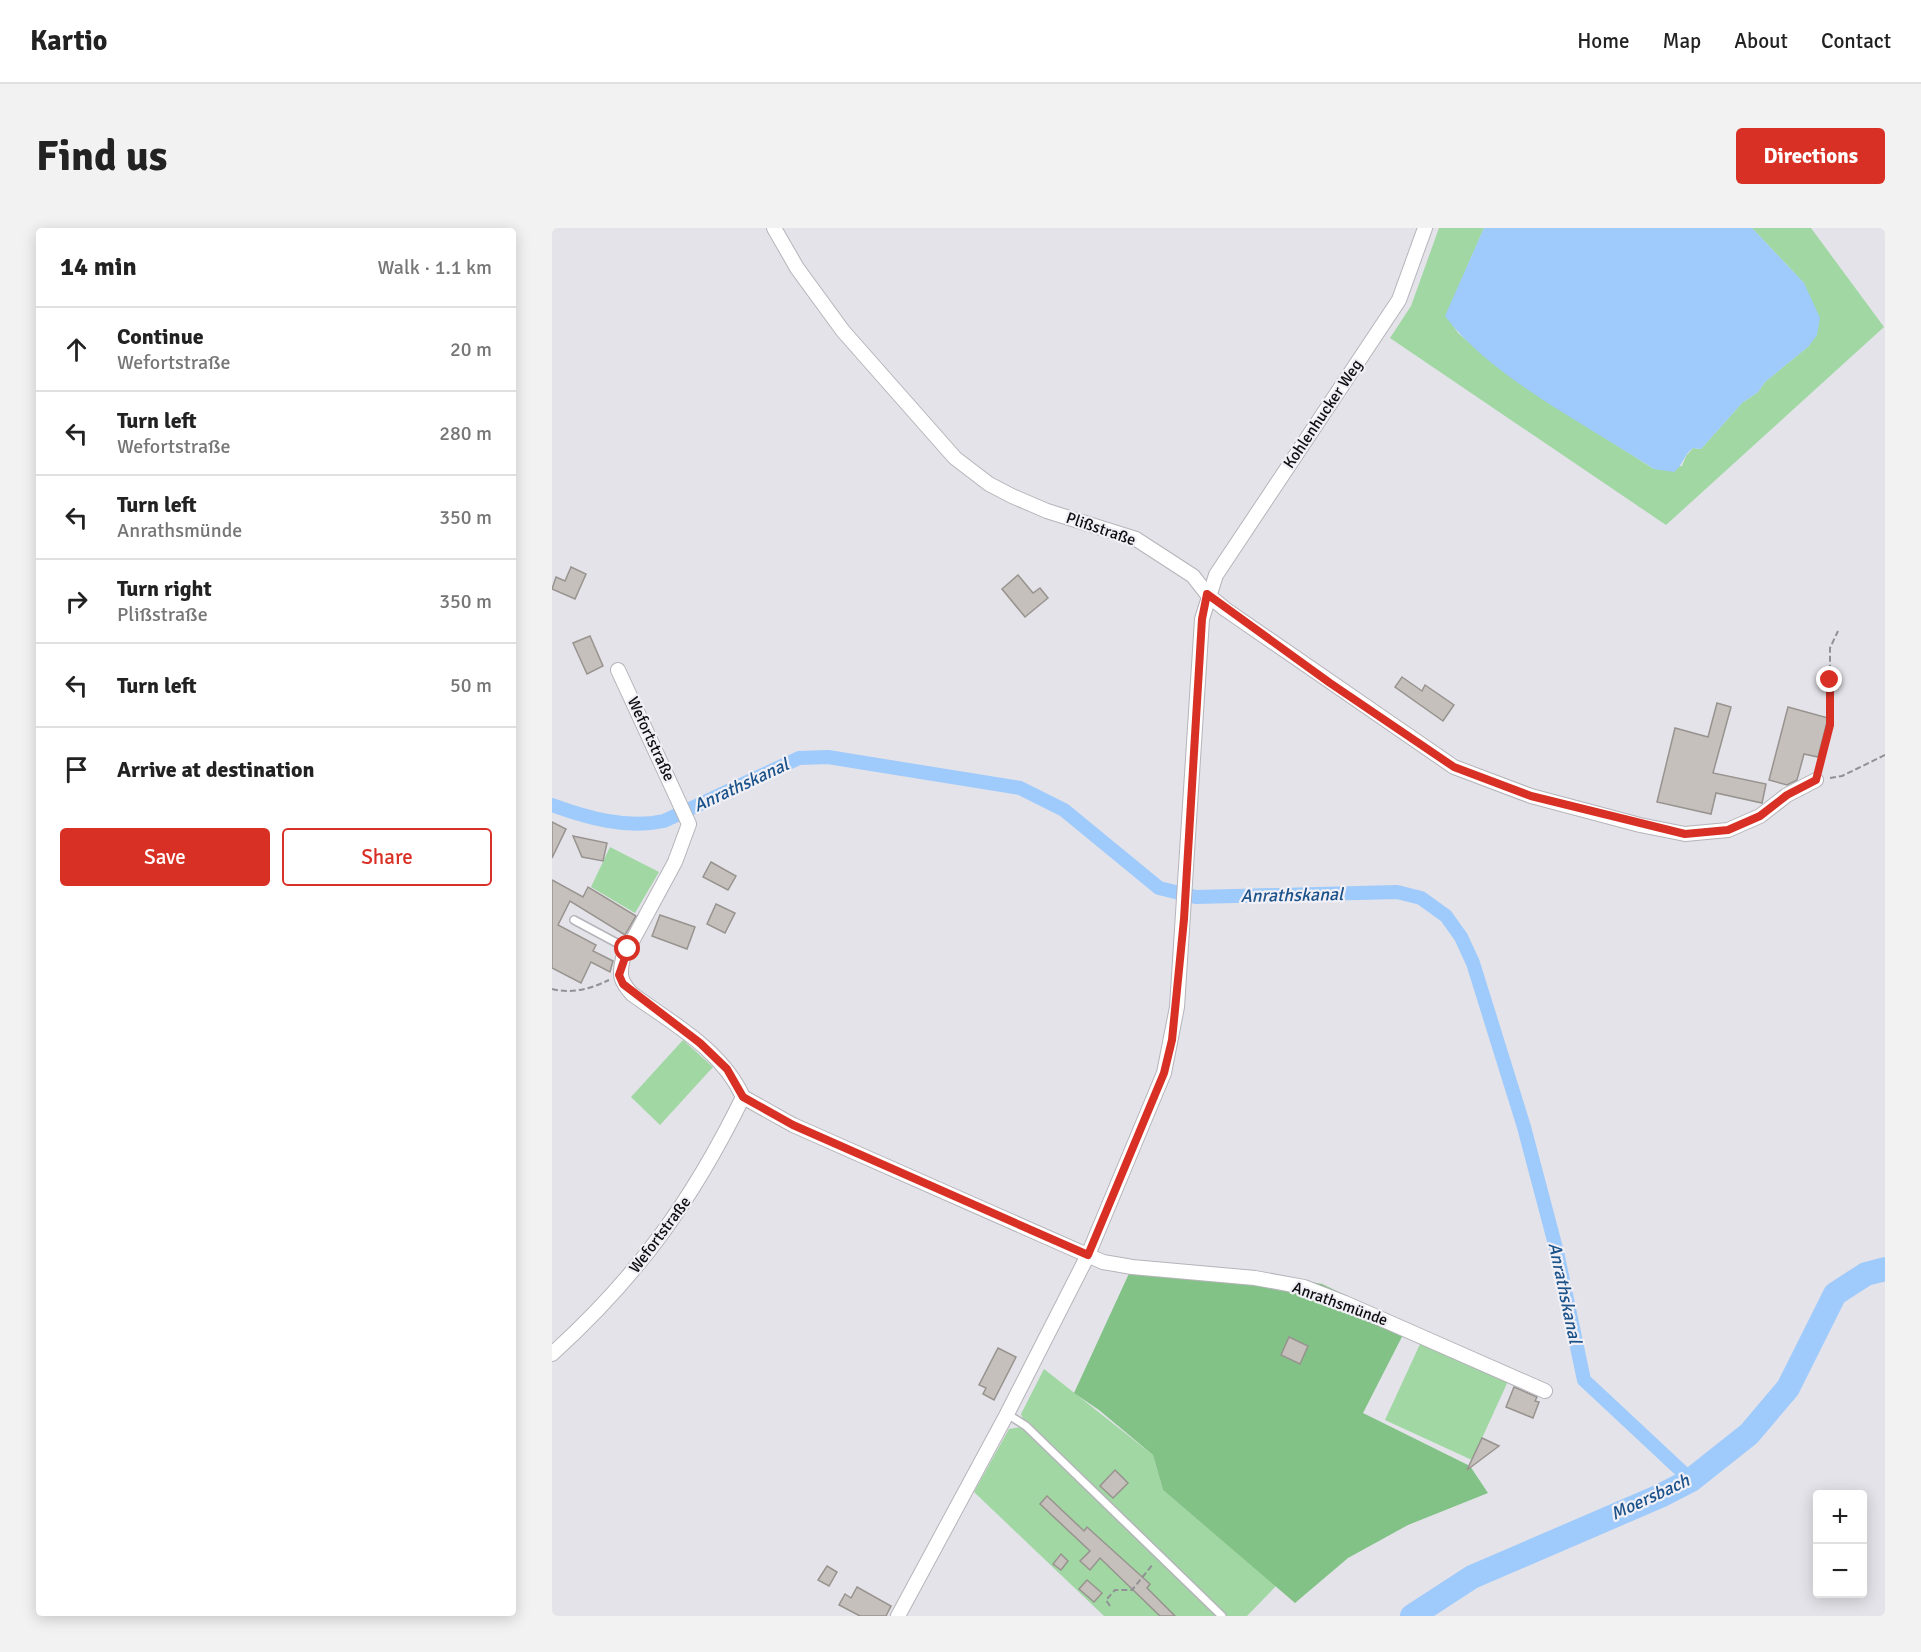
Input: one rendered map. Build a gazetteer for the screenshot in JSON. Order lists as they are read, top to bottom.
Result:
{
  "streets": {
    "street": [
      "Kohlenhucker Weg",
      "Plißstraße",
      "Wefortstraße",
      "Anrathsmünde"
    ]
  },
  "crossings": [
    ["Kohlenhucker Weg", "Plißstraße"]
  ],
  "water": ["Anrathskanal", "Moersbach"],
  "page": {
    "header": "Kartio",
    "nav": [
      "Home",
      "Map",
      "About",
      "Contact"
    ],
    "buttons": [
      "Directions",
      ["Save", "Share"]
    ],
    "title": "Find us",
    "heading": ["14 min", "Walk · 1.1 km"],
    "list": [
      ["Continue", "Wefortstraße", "20 m"],
      ["Turn left", "Wefortstraße", "280 m"],
      ["Turn left", "Anrathsmünde", "350 m"],
      ["Turn right", "Plißstraße", "350 m"],
      ["Turn left", "50 m"],
      "Arrive at destination"
    ],
    "map_buttons": ["+", "−"]
  }
}
